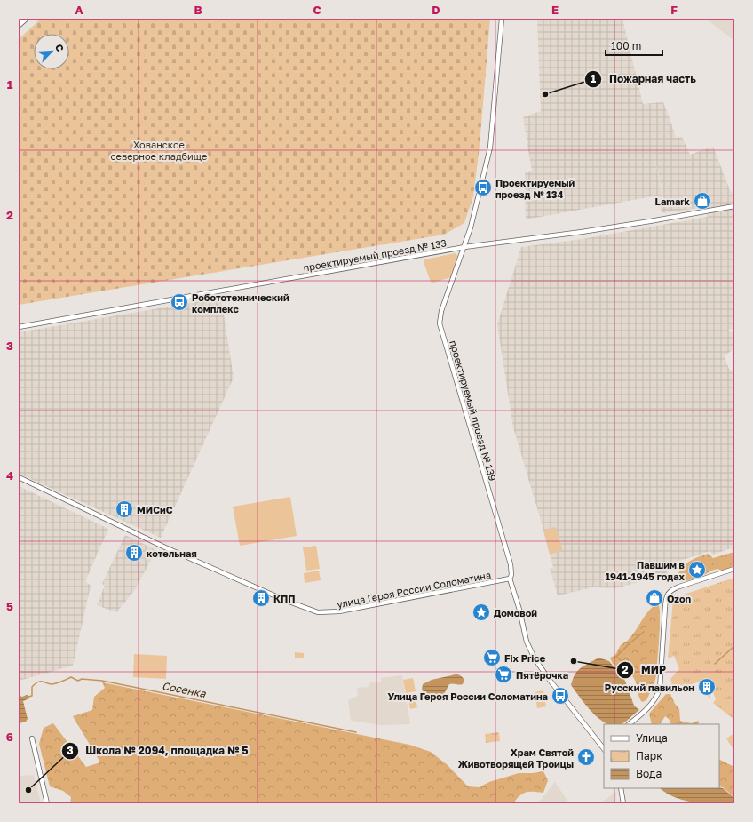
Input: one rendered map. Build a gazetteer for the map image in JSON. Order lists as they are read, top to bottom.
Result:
{
  "streets": {
    "street": ["проектируемый проезд № 133", "проектируемый проезд № 139", "улица Героя России Соломатина"]
  },
  "crossings": [
    ["проектируемый проезд № 133", "проектируемый проезд № 139"],
    ["проектируемый проезд № 139", "улица Героя России Соломатина"]
  ],
  "water": ["Сосенка"],
  "parks": ["Хованское северное кладбище"],
  "places": {
    "other": ["Пожарная часть", "МИР", "Школа № 2094, площадка № 5"],
    "bus stop": ["Проектируемый проезд № 134", "Робототехнический комплекс", "Улица Героя России Соломатина"],
    "shop": ["Lamark", "Ozon"],
    "building": [
      "МИСиС",
      "котельная",
      "КПП",
      "Русский павильон"
    ],
    "place": ["Павшим в 1941-1945 годах", "Домовой"],
    "supermarket": ["Fix Price", "Пятёрочка"],
    "church": ["Храм Святой Животворящей Троицы"]
  },
  "legend": ["Улица", "Парк", "Вода"],
  "scale_bar": "100 m",
  "north": "top right",
  "grid": {
    "columns": [
      "A",
      "B",
      "C",
      "D",
      "E",
      "F"
    ],
    "rows": [
      "1",
      "2",
      "3",
      "4",
      "5",
      "6"
    ]
  }
}
